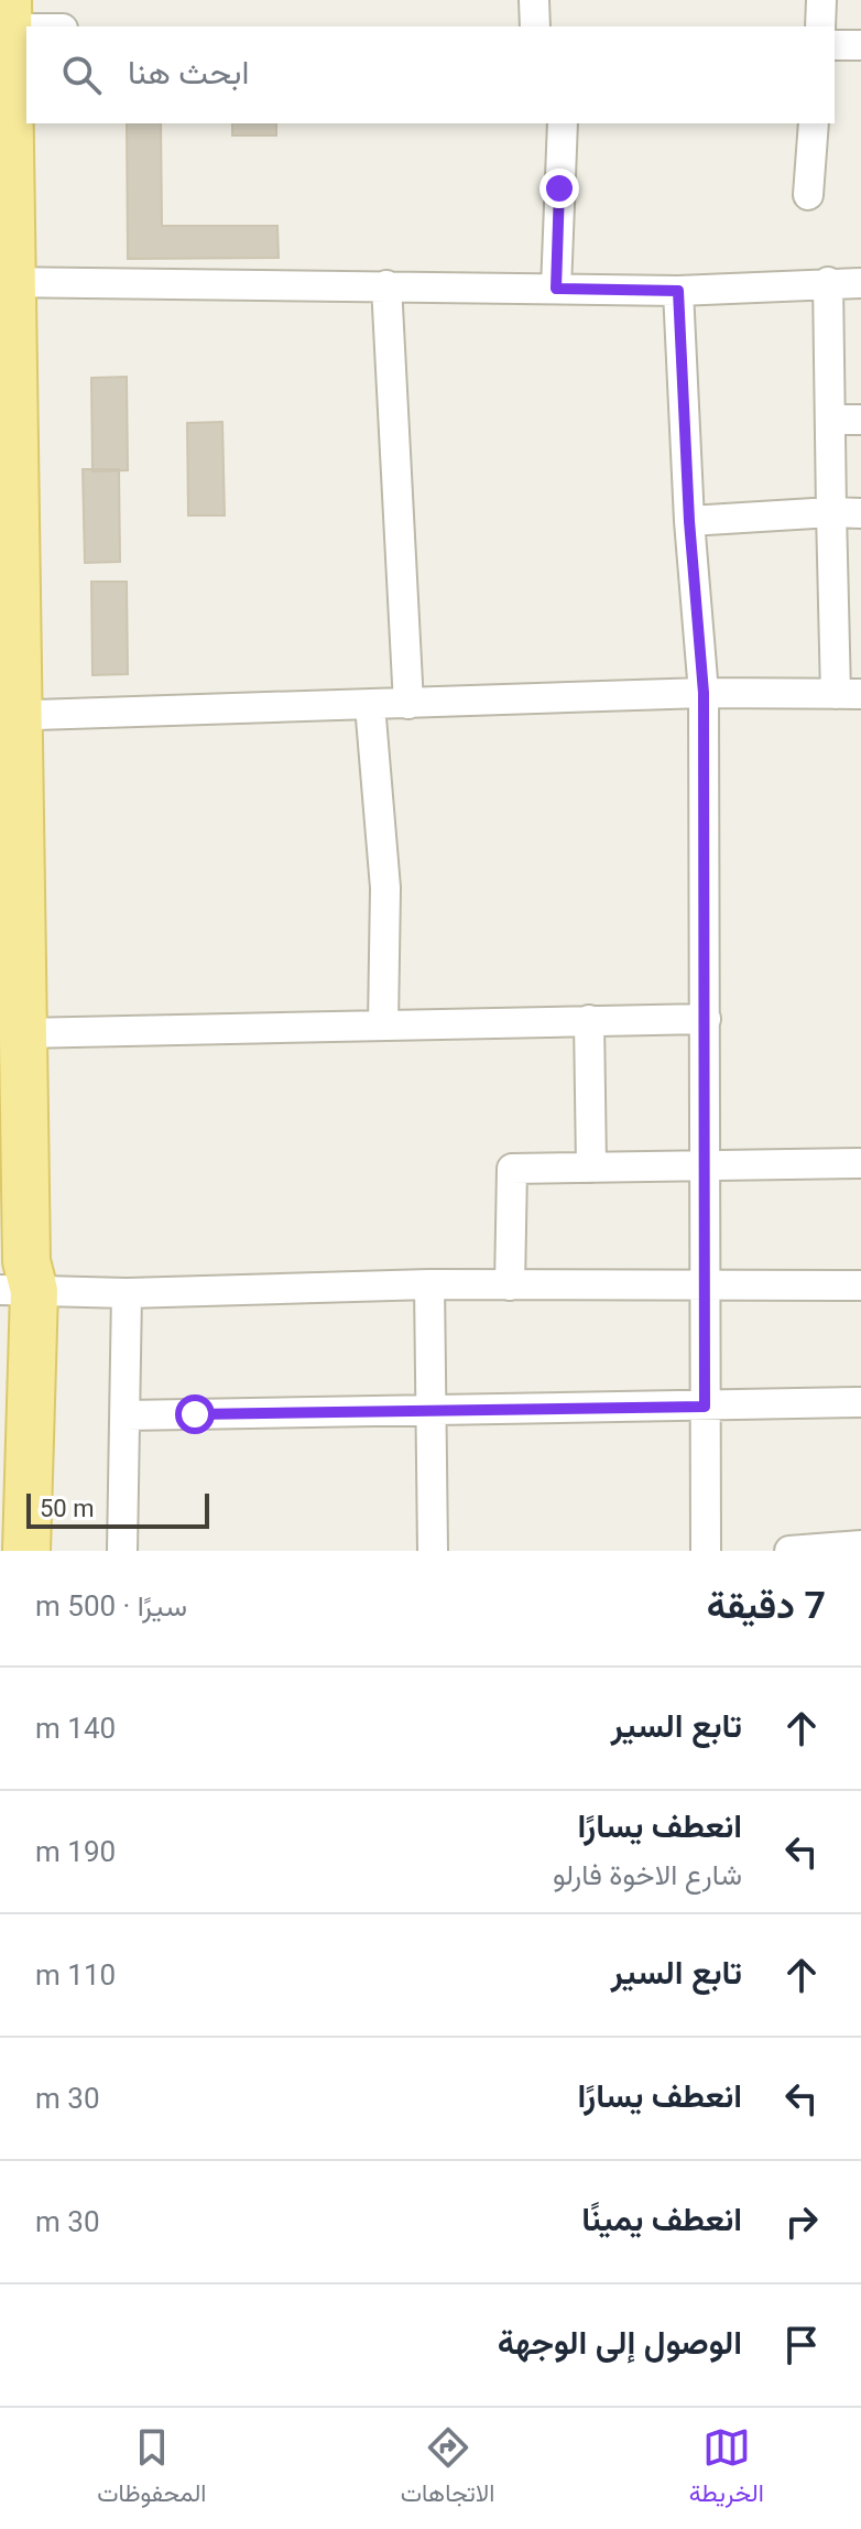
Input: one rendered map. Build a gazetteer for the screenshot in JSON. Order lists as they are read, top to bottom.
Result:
{
  "scale_bar": "50 m",
  "page": {
    "search": "ابحث هنا",
    "scale": "50 m",
    "heading": ["7 دقيقة", "سيرًا · 500 m"],
    "list": [
      ["تابع السير", "140 m"],
      ["انعطف يسارًا", "شارع الاخوة فارلو", "190 m"],
      ["تابع السير", "110 m"],
      ["انعطف يسارًا", "30 m"],
      ["انعطف يمينًا", "30 m"],
      "الوصول إلى الوجهة"
    ],
    "nav": ["الخريطة", "الاتجاهات", "المحفوظات"]
  }
}
